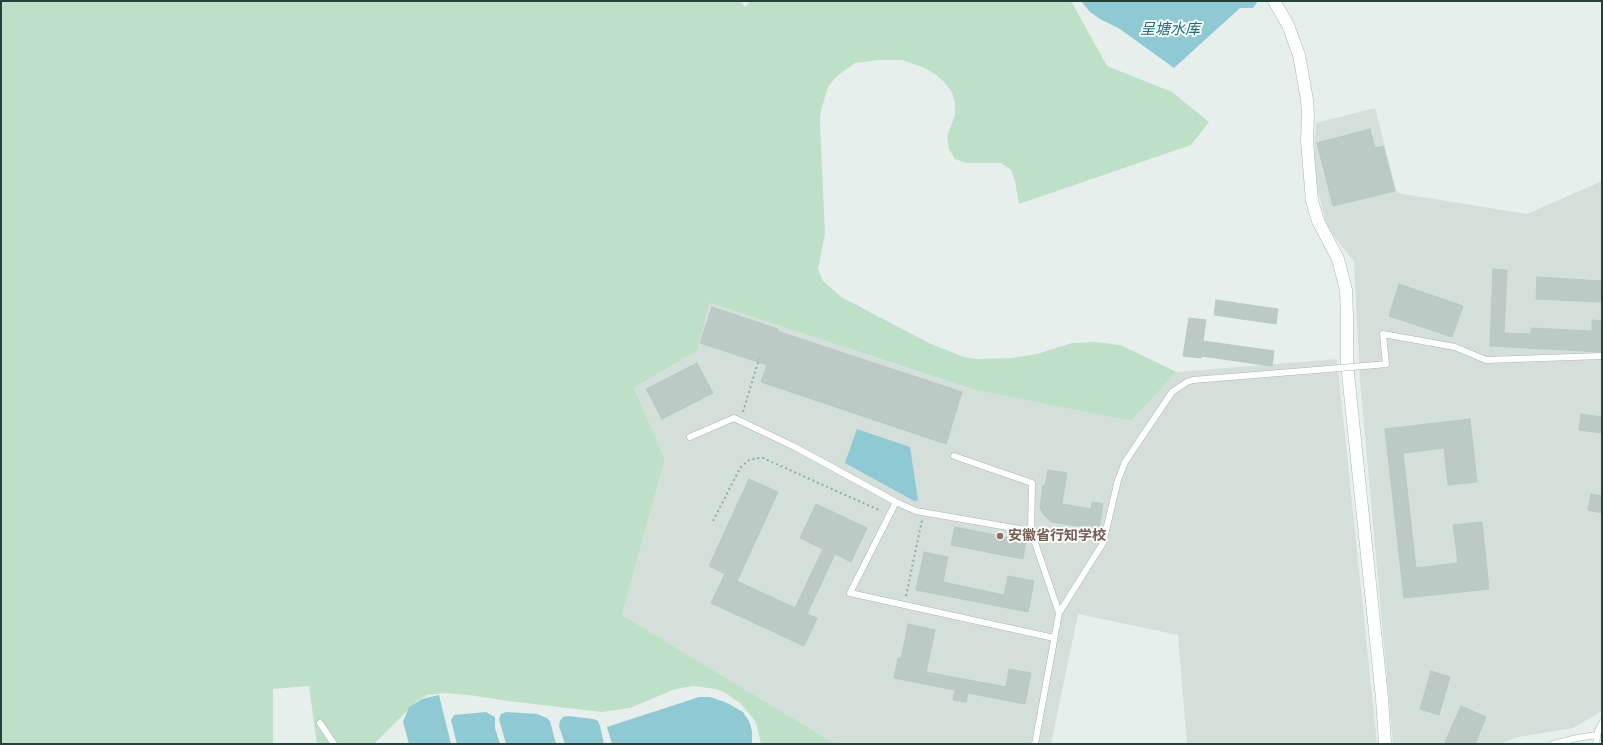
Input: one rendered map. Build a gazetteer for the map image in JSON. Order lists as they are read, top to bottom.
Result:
{
  "water": ["呈塘水库"],
  "places": ["安徽省行知学校"]
}
